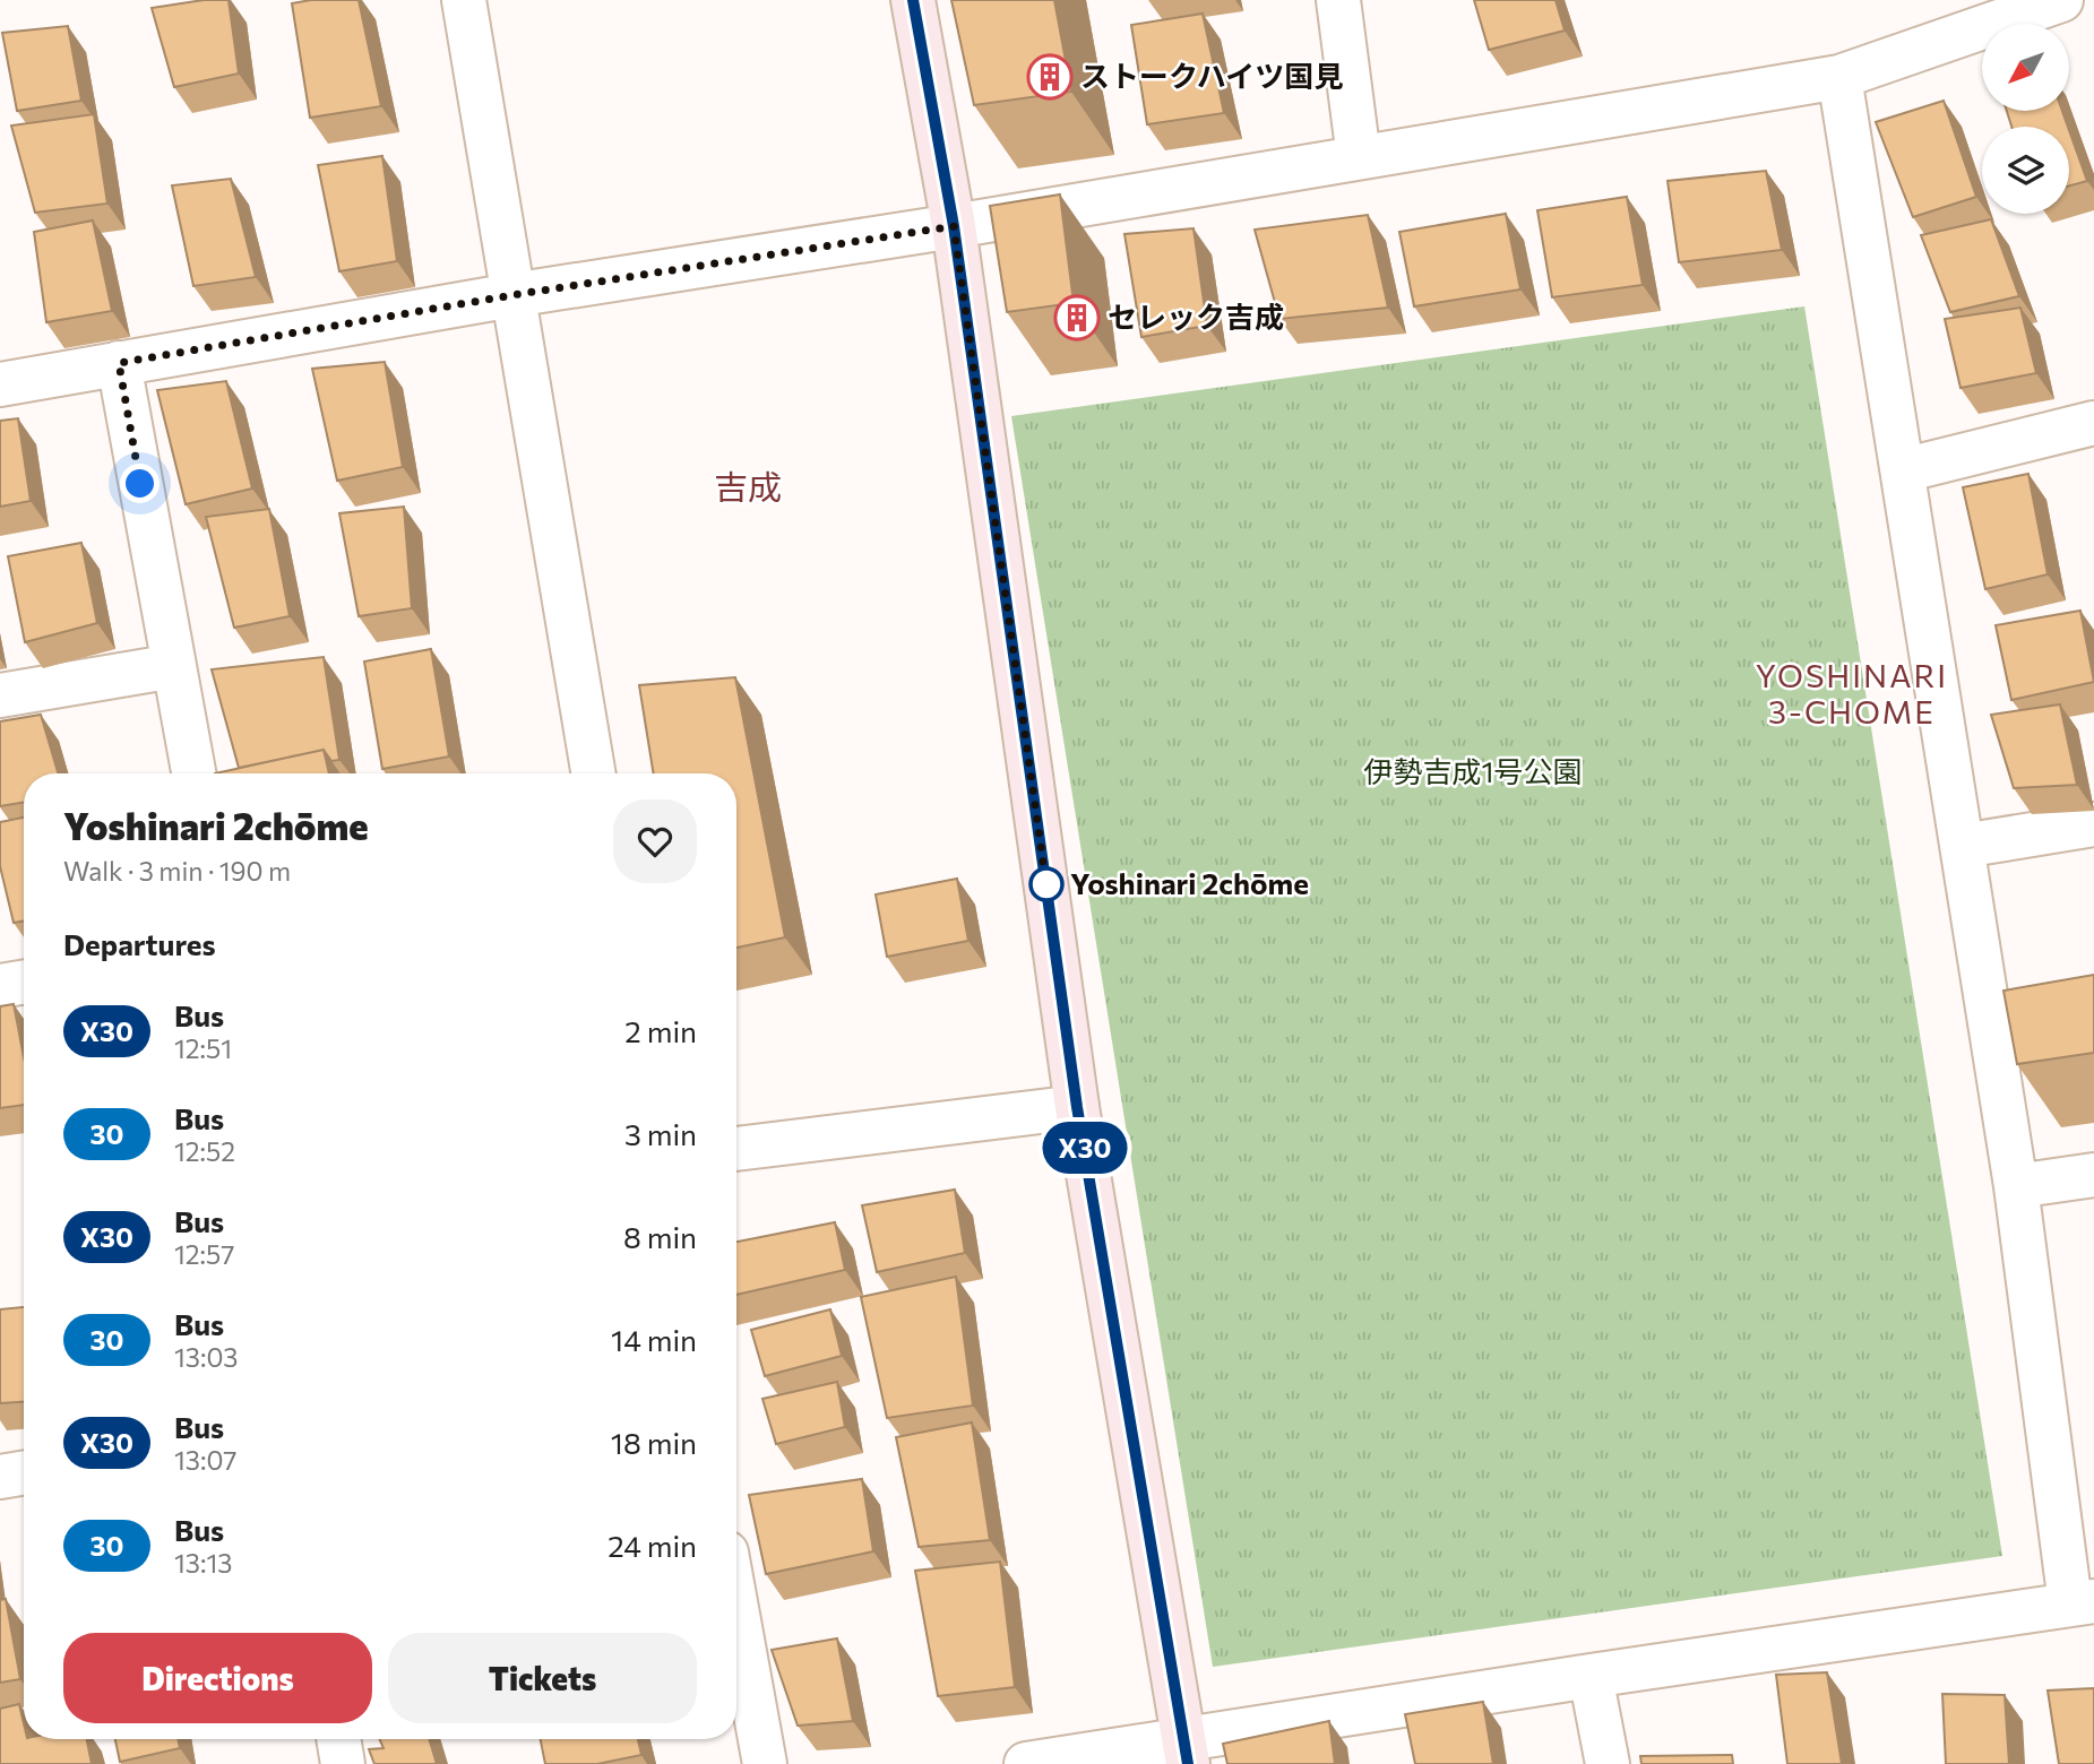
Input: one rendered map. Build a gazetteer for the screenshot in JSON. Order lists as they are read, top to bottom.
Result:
{
  "districts": ["吉成", "YOSHINARI 3-CHOME"],
  "parks": ["伊勢吉成1号公園"],
  "places": {
    "building": ["ストークハイツ国見", "セレック吉成"],
    "other": ["Yoshinari 2chōme"]
  },
  "lines": ["bus line X30"],
  "north": "bottom left",
  "page": {
    "on_map": "X30",
    "heading": [
      ["Yoshinari 2chōme", "Walk · 3 min · 190 m"],
      "Departures"
    ],
    "list": [
      {
        "mark": "X30",
        "name": "Bus",
        "note": "12:51",
        "value": "2 min"
      },
      {
        "mark": "30",
        "name": "Bus",
        "note": "12:52",
        "value": "3 min"
      },
      {
        "mark": "X30",
        "name": "Bus",
        "note": "12:57",
        "value": "8 min"
      },
      {
        "mark": "30",
        "name": "Bus",
        "note": "13:03",
        "value": "14 min"
      },
      {
        "mark": "X30",
        "name": "Bus",
        "note": "13:07",
        "value": "18 min"
      },
      {
        "mark": "30",
        "name": "Bus",
        "note": "13:13",
        "value": "24 min"
      }
    ],
    "buttons": ["Directions", "Tickets"]
  }
}
